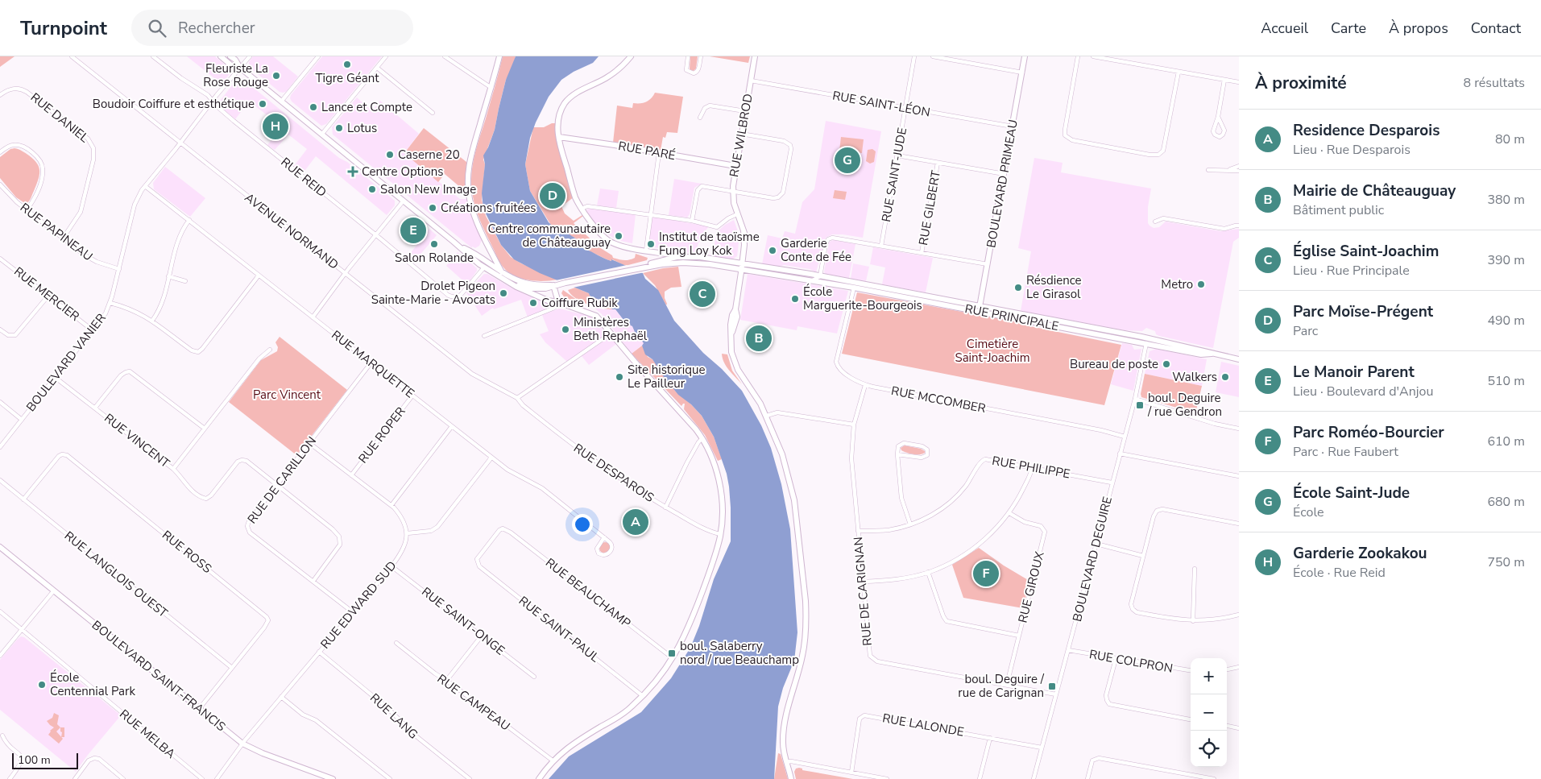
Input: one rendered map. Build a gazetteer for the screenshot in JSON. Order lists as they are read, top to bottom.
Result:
{
  "streets": {
    "street": [
      "RUE SAINT-LÉON",
      "RUE DANIEL",
      "RUE WILBROD",
      "RUE PARÉ",
      "RUE SAINT-JUDE",
      "RUE REID",
      "BOULEVARD PRIMEAU",
      "RUE GILBERT",
      "AVENUE NORMAND",
      "RUE PAPINEAU",
      "RUE MERCIER",
      "RUE PRINCIPALE",
      "BOULEVARD VANIER",
      "RUE MARQUETTE",
      "RUE MCCOMBER",
      "RUE ROPER",
      "RUE VINCENT",
      "RUE PHILIPPE",
      "RUE DESPAROIS",
      "RUE DE CARILLON",
      "RUE ROSS",
      "BOULEVARD DEGUIRE",
      "RUE LANGLOIS OUEST",
      "RUE GIROUX",
      "RUE DE CARIGNAN",
      "RUE BEAUCHAMP",
      "RUE EDWARD SUD",
      "RUE SAINT-ONGE",
      "RUE SAINT-PAUL",
      "RUE COLPRON",
      "BOULEVARD SAINT-FRANCIS",
      "RUE CAMPEAU",
      "RUE LANG",
      "RUE LALONDE",
      "RUE MELBA"
    ]
  },
  "crossings": [
    ["RUE SAINT-LÉON", "RUE WILBROD"],
    ["RUE SAINT-LÉON", "RUE SAINT-JUDE"],
    ["RUE SAINT-LÉON", "BOULEVARD PRIMEAU"],
    ["RUE DANIEL", "RUE PAPINEAU"],
    ["RUE WILBROD", "RUE PARÉ"],
    ["RUE WILBROD", "RUE PRINCIPALE"],
    ["RUE PARÉ", "RUE PRINCIPALE"],
    ["RUE REID", "BOULEVARD VANIER"],
    ["BOULEVARD PRIMEAU", "RUE PRINCIPALE"],
    ["AVENUE NORMAND", "BOULEVARD VANIER"],
    ["AVENUE NORMAND", "RUE DESPAROIS"],
    ["RUE PAPINEAU", "BOULEVARD VANIER"],
    ["RUE MERCIER", "BOULEVARD VANIER"],
    ["RUE PRINCIPALE", "RUE MCCOMBER"],
    ["RUE PRINCIPALE", "BOULEVARD DEGUIRE"],
    ["BOULEVARD VANIER", "RUE MARQUETTE"],
    ["BOULEVARD VANIER", "RUE VINCENT"],
    ["RUE MARQUETTE", "RUE ROPER"],
    ["RUE MARQUETTE", "RUE DE CARILLON"],
    ["RUE MCCOMBER", "BOULEVARD DEGUIRE"],
    ["RUE MCCOMBER", "RUE DE CARIGNAN"],
    ["RUE PHILIPPE", "BOULEVARD DEGUIRE"],
    ["RUE PHILIPPE", "RUE DE CARIGNAN"],
    ["RUE DE CARILLON", "RUE EDWARD SUD"],
    ["RUE ROSS", "RUE LANGLOIS OUEST"],
    ["RUE ROSS", "BOULEVARD SAINT-FRANCIS"],
    ["BOULEVARD DEGUIRE", "RUE DE CARIGNAN"],
    ["BOULEVARD DEGUIRE", "RUE COLPRON"],
    ["BOULEVARD DEGUIRE", "RUE LALONDE"],
    ["RUE GIROUX", "RUE DE CARIGNAN"],
    ["RUE BEAUCHAMP", "RUE SAINT-PAUL"],
    ["RUE EDWARD SUD", "RUE SAINT-ONGE"],
    ["RUE EDWARD SUD", "BOULEVARD SAINT-FRANCIS"],
    ["RUE EDWARD SUD", "RUE LANG"]
  ],
  "parks": ["Cimetière Saint-Joachim", "Parc Vincent"],
  "places": {
    "other": [
      "Tigre Géant",
      "Fleuriste La Rose Rouge",
      "Boudoir Coiffure et esthétique",
      "Lance et Compte",
      "Lotus",
      "Caserne 20",
      "Salon New Image",
      "Créations fruitées",
      "Centre communautaire de Châteauguay",
      "Salon Rolande",
      "Institut de taoïsme Fung Loy Kok",
      "Garderie Conte de Fée",
      "Metro",
      "Résdience Le Girasol",
      "Drolet Pigeon Sainte-Marie - Avocats",
      "École Marguerite-Bourgeois",
      "Coiffure Rubik",
      "Ministères Beth Rephaël",
      "Bureau de poste",
      "Site historique Le Pailleur",
      "Walkers",
      "École Centennial Park"
    ],
    "health": ["Centre Options"],
    "transit": ["boul. Deguire / rue Gendron", "boul. Salaberry nord / rue Beauchamp", "boul. Deguire / rue de Carignan"]
  },
  "scale_bar": "100 m",
  "page": {
    "header": "Turnpoint",
    "search": "Rechercher",
    "nav": [
      "Accueil",
      "Carte",
      "À propos",
      "Contact"
    ],
    "heading": ["À proximité", "8 résultats"],
    "list": [
      {
        "mark": "A",
        "name": "Residence Desparois",
        "note": "Lieu · Rue Desparois",
        "value": "80 m"
      },
      {
        "mark": "B",
        "name": "Mairie de Châteauguay",
        "note": "Bâtiment public",
        "value": "380 m"
      },
      {
        "mark": "C",
        "name": "Église Saint-Joachim",
        "note": "Lieu · Rue Principale",
        "value": "390 m"
      },
      {
        "mark": "D",
        "name": "Parc Moïse-Prégent",
        "note": "Parc",
        "value": "490 m"
      },
      {
        "mark": "E",
        "name": "Le Manoir Parent",
        "note": "Lieu · Boulevard d'Anjou",
        "value": "510 m"
      },
      {
        "mark": "F",
        "name": "Parc Roméo-Bourcier",
        "note": "Parc · Rue Faubert",
        "value": "610 m"
      },
      {
        "mark": "G",
        "name": "École Saint-Jude",
        "note": "École",
        "value": "680 m"
      },
      {
        "mark": "H",
        "name": "Garderie Zookakou",
        "note": "École · Rue Reid",
        "value": "750 m"
      }
    ],
    "pins": [
      "H",
      "G",
      "D",
      "E",
      "C",
      "B",
      "A",
      "F"
    ],
    "map_buttons": ["+", "−"],
    "scale": "100 m"
  }
}
